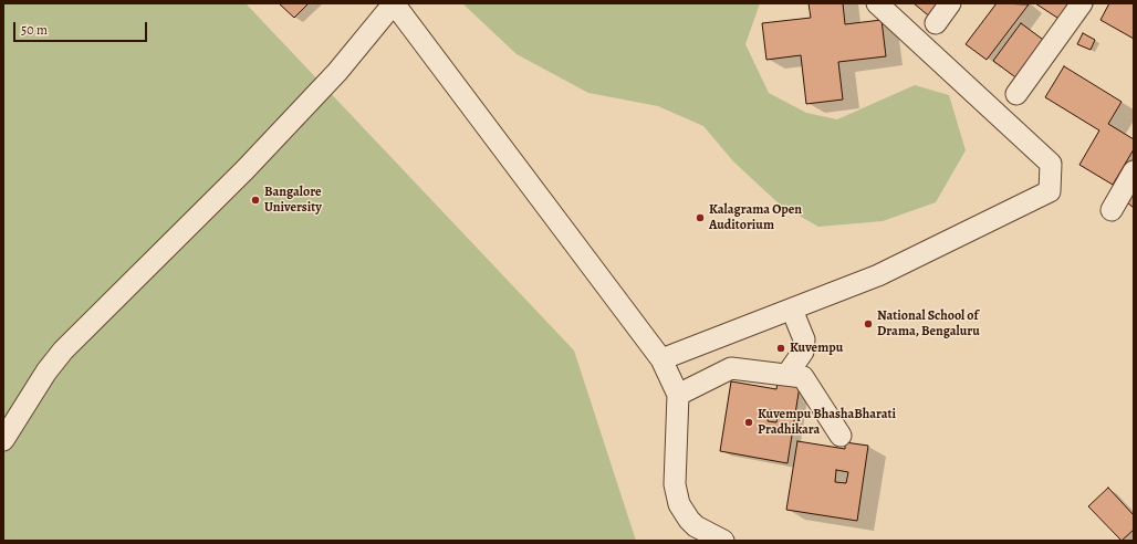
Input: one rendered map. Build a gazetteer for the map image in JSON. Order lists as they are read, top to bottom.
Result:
{
  "places": [
    "Bangalore University",
    "Kalagrama Open Auditorium",
    "National School of Drama, Bengaluru",
    "Kuvempu",
    "Kuvempu BhashaBharati Pradhikara"
  ],
  "scale_bar": "50 m"
}
